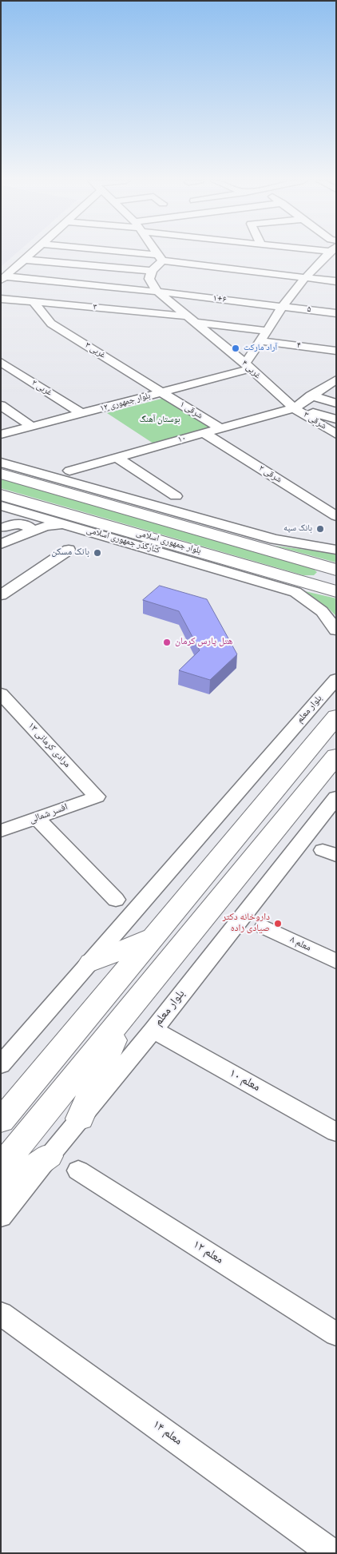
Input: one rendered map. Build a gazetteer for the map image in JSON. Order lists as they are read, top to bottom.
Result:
{
  "streets": {
    "main road": ["بلوار جمهوری اسلامی"],
    "street": [
      "۱+۶",
      "۳",
      "۵",
      "۴",
      "۳ غربی",
      "۴ غربی",
      "۲ غربی",
      "بلوار جمهوری ۱۲",
      "شرقی ۱",
      "۳ شرقی",
      "۱۰",
      "۲ شرقی",
      "کنارگذر جمهوری اسلامی",
      "بلوار معلم",
      "مرادی کرمانی ۱۳",
      "افسر شمالی",
      "معلم ۸",
      "معلم ۱۰",
      "معلم ۱۲",
      "معلم ۱۴"
    ]
  },
  "crossings": [
    ["۱+۶", "۵"],
    ["۱+۶", "۴ غربی"],
    ["۳", "۳ غربی"],
    ["۳", "۴ غربی"],
    ["۳ غربی", "بلوار جمهوری ۱۲"],
    ["۳ غربی", "شرقی ۱"],
    ["۴ غربی", "بلوار جمهوری ۱۲"],
    ["۴ غربی", "۳ شرقی"],
    ["۴ غربی", "۱۰"],
    ["۲ غربی", "بلوار جمهوری ۱۲"],
    ["بلوار جمهوری ۱۲", "شرقی ۱"],
    ["شرقی ۱", "۱۰"],
    ["۳ شرقی", "۱۰"],
    ["۱۰", "۲ شرقی"],
    ["کنارگذر جمهوری اسلامی", "بلوار جمهوری اسلامی"],
    ["بلوار معلم", "معلم ۱۰"],
    ["مرادی کرمانی ۱۳", "افسر شمالی"]
  ],
  "parks": ["بوستان آهنگ"],
  "places": [
    "آراد مارکت",
    "بانک سپه",
    "بانک مسکن",
    "هتل پارس کرمان",
    "داروخانه دکتر صیادی زاده"
  ]
}
